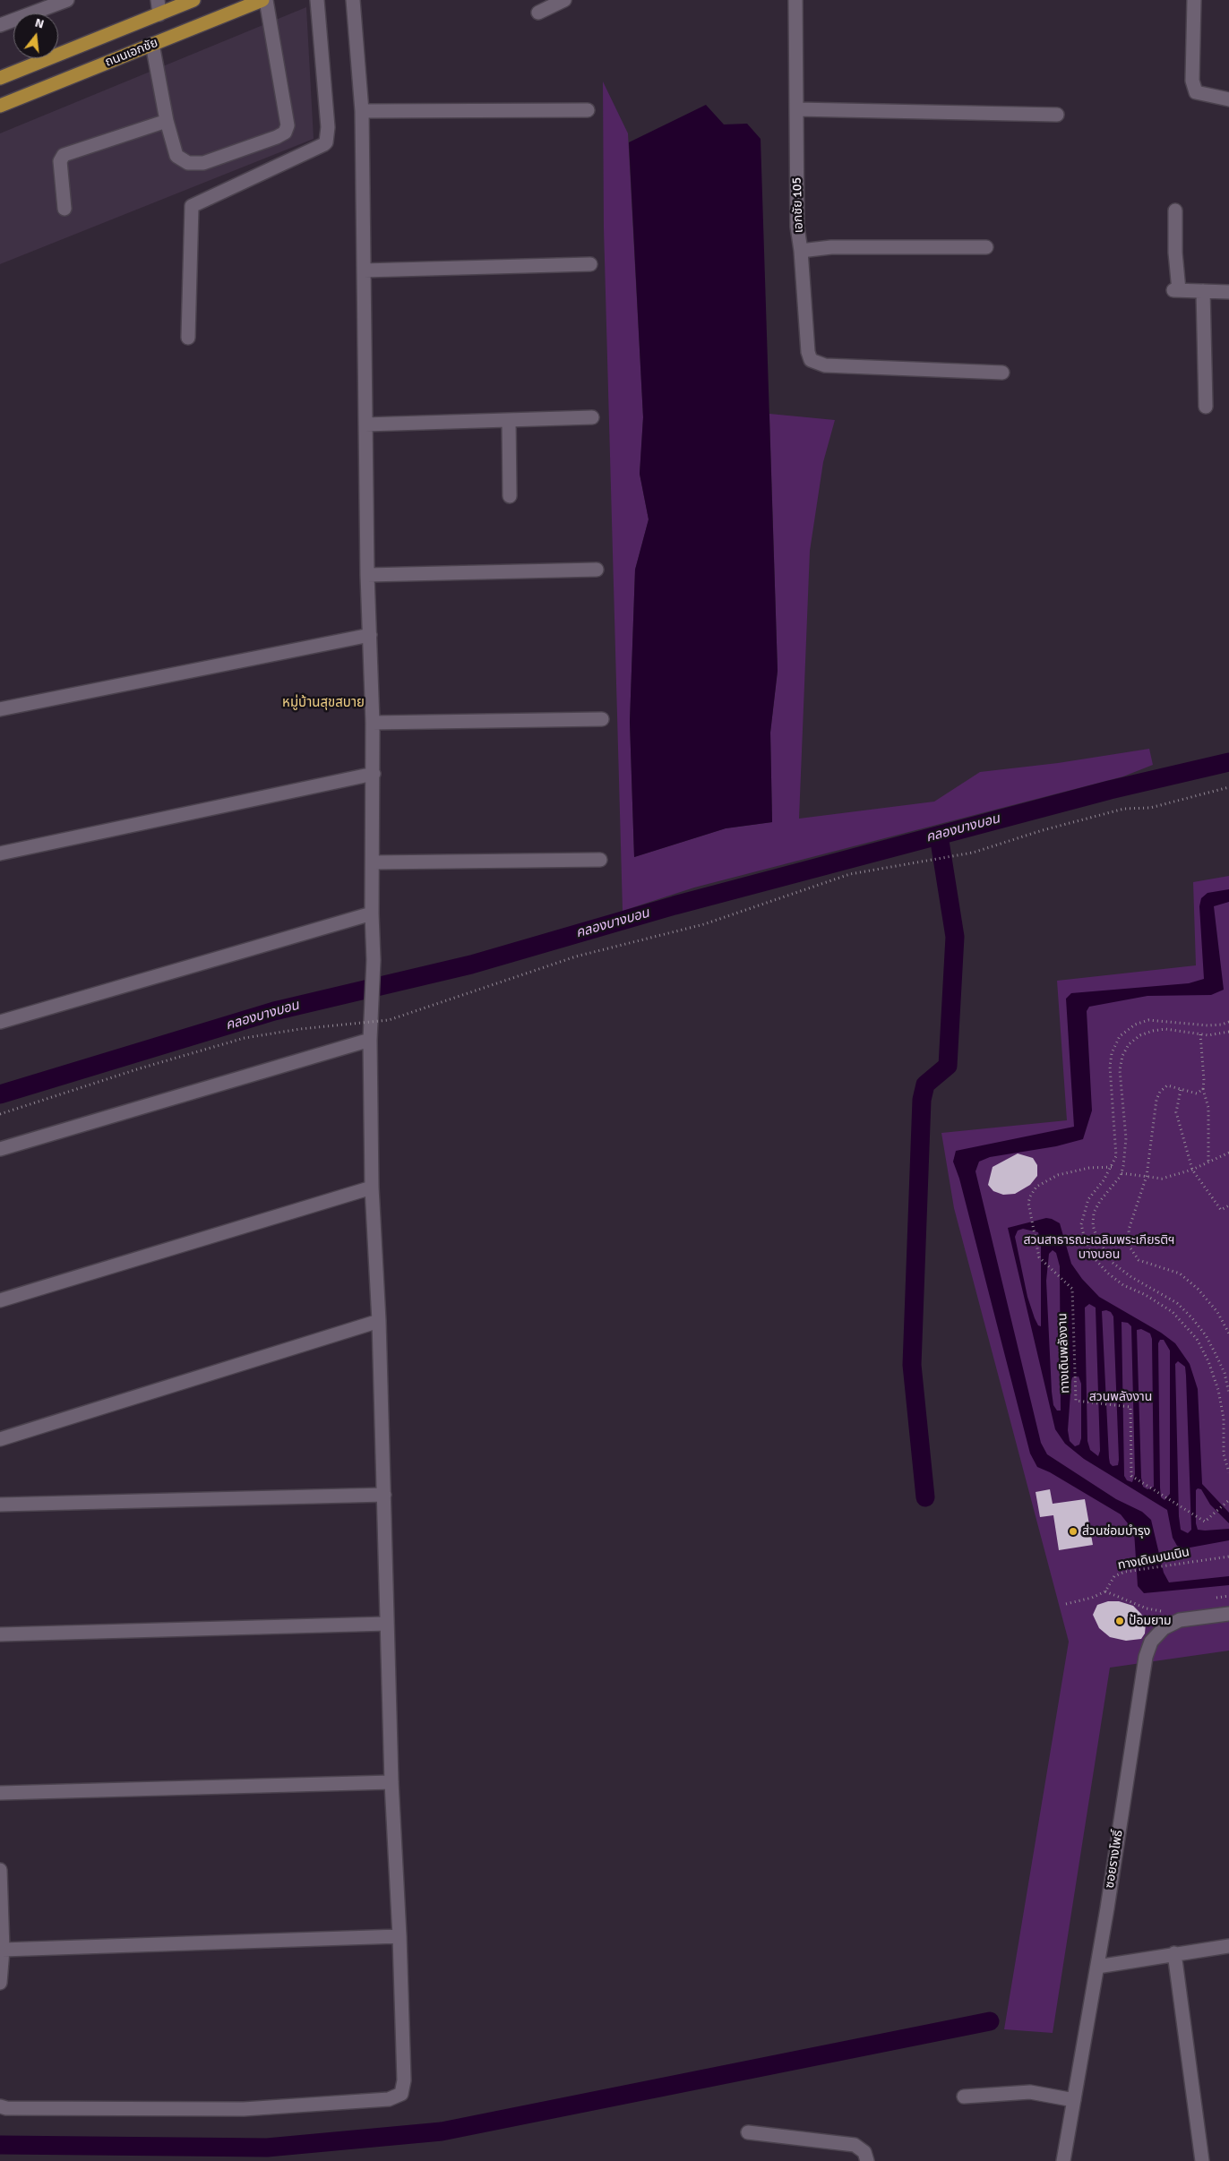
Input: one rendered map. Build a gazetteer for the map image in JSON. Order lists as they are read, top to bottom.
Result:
{
  "streets": {
    "main road": ["ถนนเอกชัย"],
    "street": ["เอกชัย 105", "ซอยรางโพธิ์"],
    "path": ["ทางเดินพลังงาน", "ทางเดินบนเนิน"]
  },
  "districts": ["หมู่บ้านสุขสบาย"],
  "water": ["คลองบางบอน"],
  "parks": ["สวนสาธารณะเฉลิมพระเกียรติฯ บางบอน", "สวนพลังงาน"],
  "places": ["ส่วนซ่อมบำรุง", "ป้อมยาม"],
  "north": "top"
}
